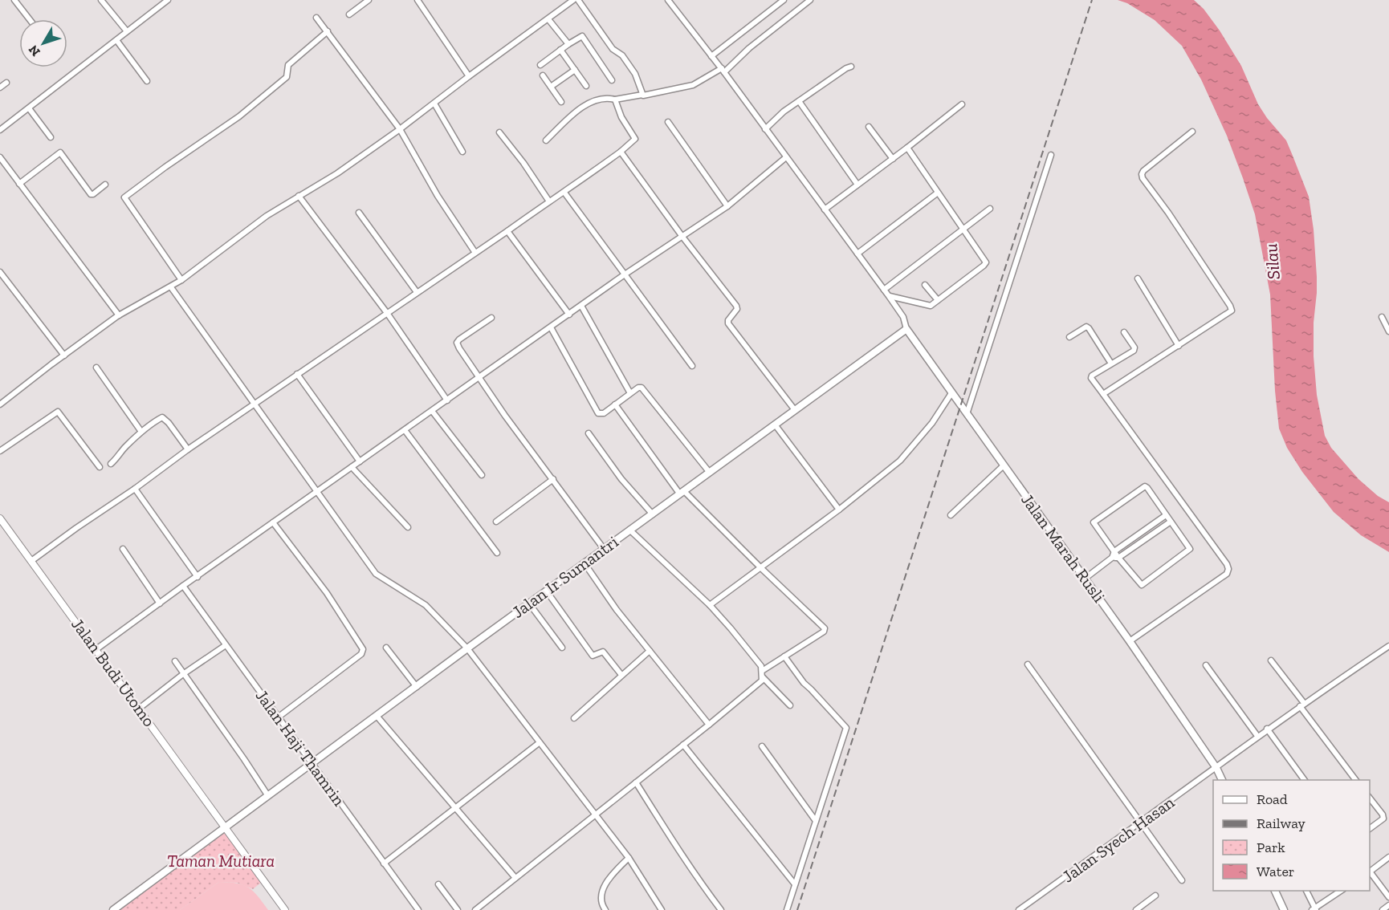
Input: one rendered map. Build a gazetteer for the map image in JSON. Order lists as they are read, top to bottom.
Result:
{
  "streets": {
    "main road": ["Jalan Marah Rusli", "Jalan Ir Sumantri"],
    "street": ["Jalan Budi Utomo", "Jalan Haji Thamrin", "Jalan Syech Hasan"]
  },
  "crossings": [
    ["Jalan Marah Rusli", "Jalan Ir Sumantri"],
    ["Jalan Marah Rusli", "Jalan Syech Hasan"],
    ["Jalan Ir Sumantri", "Jalan Budi Utomo"],
    ["Jalan Ir Sumantri", "Jalan Haji Thamrin"]
  ],
  "water": ["Silau"],
  "parks": ["Taman Mutiara"],
  "legend": [
    "Road",
    "Railway",
    "Park",
    "Water"
  ],
  "north": "bottom left"
}
